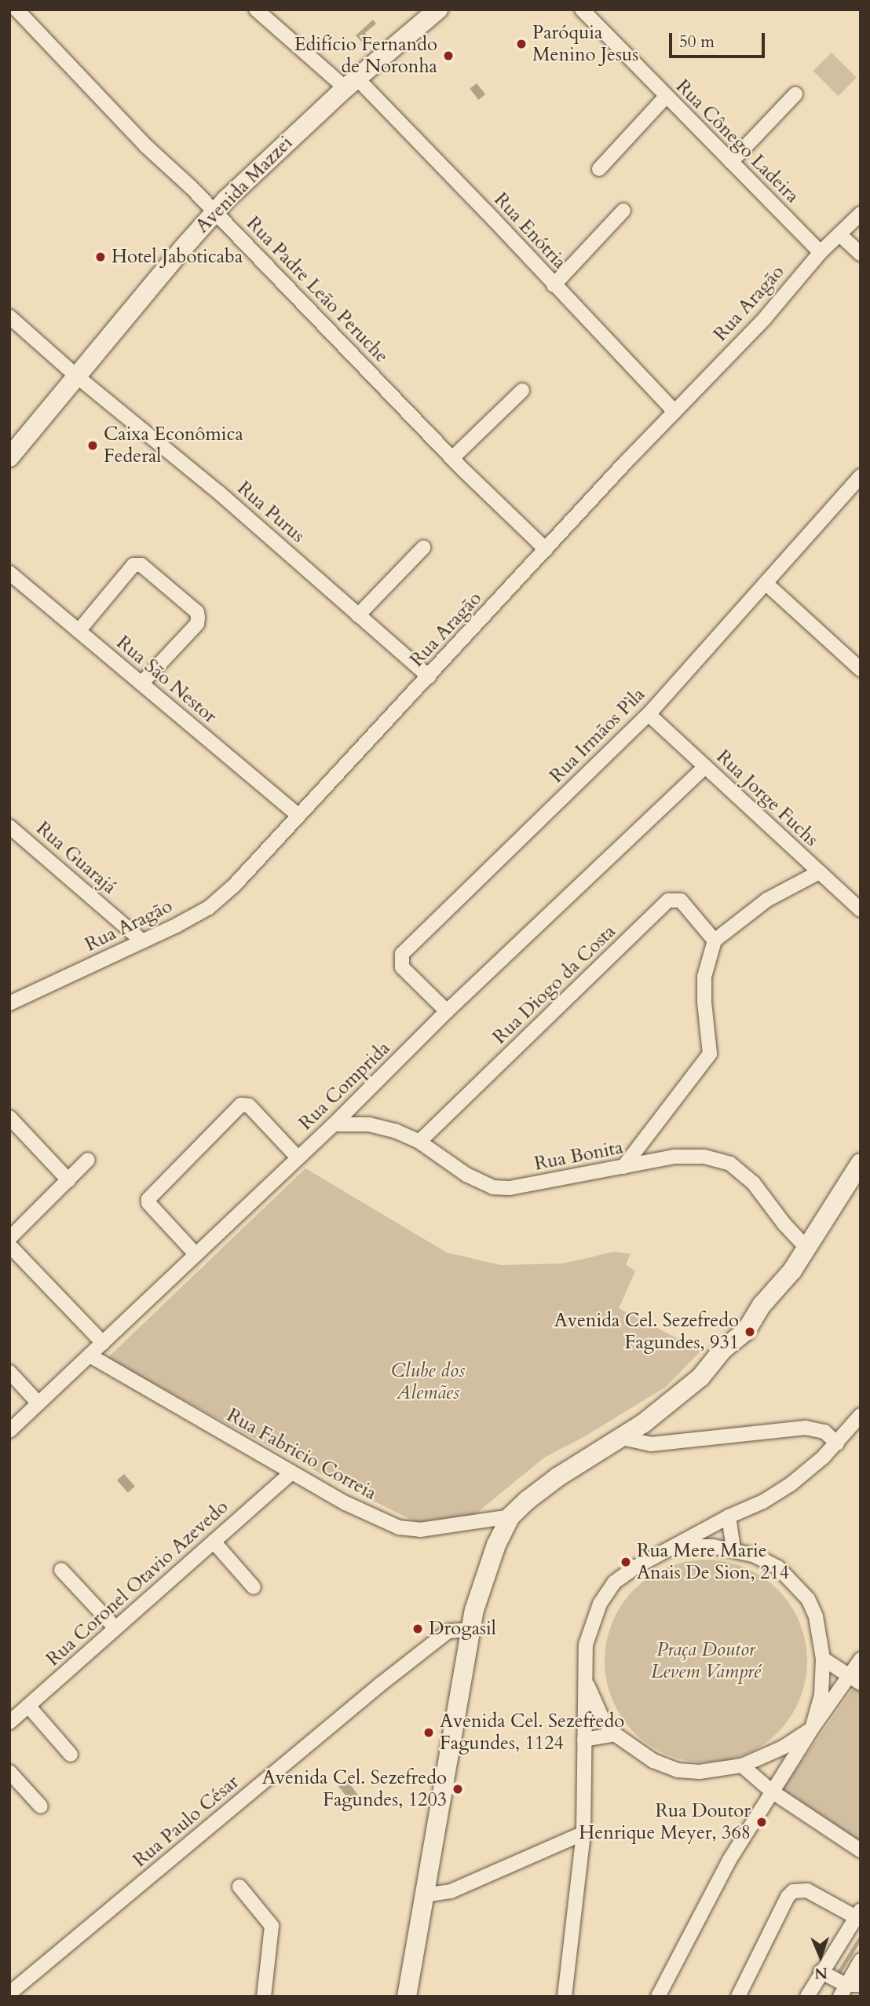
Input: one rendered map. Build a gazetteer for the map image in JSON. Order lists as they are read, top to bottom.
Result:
{
  "streets": {
    "main road": ["Avenida Mazzei"],
    "street": [
      "Rua Cônego Ladeira",
      "Rua Enótria",
      "Rua Padre Leão Peruche",
      "Rua Aragão",
      "Rua Purus",
      "Rua São Nestor",
      "Rua Irmãos Pìla",
      "Rua Jorge Fuchs",
      "Rua Guarajá",
      "Rua Diogo da Costa",
      "Rua Comprida",
      "Rua Bonita",
      "Rua Fabricio Correia",
      "Rua Coronel Otavio Azevedo",
      "Rua Paulo César"
    ]
  },
  "crossings": [
    ["Rua Cônego Ladeira", "Rua Aragão"],
    ["Avenida Mazzei", "Rua Enótria"],
    ["Avenida Mazzei", "Rua Padre Leão Peruche"],
    ["Avenida Mazzei", "Rua Purus"],
    ["Rua Enótria", "Rua Aragão"],
    ["Rua Padre Leão Peruche", "Rua Aragão"],
    ["Rua Aragão", "Rua Purus"],
    ["Rua Aragão", "Rua São Nestor"],
    ["Rua Aragão", "Rua Guarajá"],
    ["Rua Irmãos Pìla", "Rua Jorge Fuchs"],
    ["Rua Irmãos Pìla", "Rua Comprida"],
    ["Rua Jorge Fuchs", "Rua Comprida"],
    ["Rua Diogo da Costa", "Rua Bonita"],
    ["Rua Comprida", "Rua Bonita"],
    ["Rua Comprida", "Rua Fabricio Correia"],
    ["Rua Fabricio Correia", "Rua Coronel Otavio Azevedo"]
  ],
  "parks": ["Clube dos Alemães", "Praça Doutor Levem Vampré"],
  "places": [
    "Paróquia Menino Jesus",
    "Edifício Fernando de Noronha",
    "Hotel Jaboticaba",
    "Caixa Econômica Federal",
    "Avenida Cel. Sezefredo Fagundes, 931",
    "Rua Mere Marie Anais De Sion, 214",
    "Drogasil",
    "Avenida Cel. Sezefredo Fagundes, 1124",
    "Avenida Cel. Sezefredo Fagundes, 1203",
    "Rua Doutor Henrique Meyer, 368"
  ],
  "scale_bar": "50 m",
  "north": "bottom"
}
